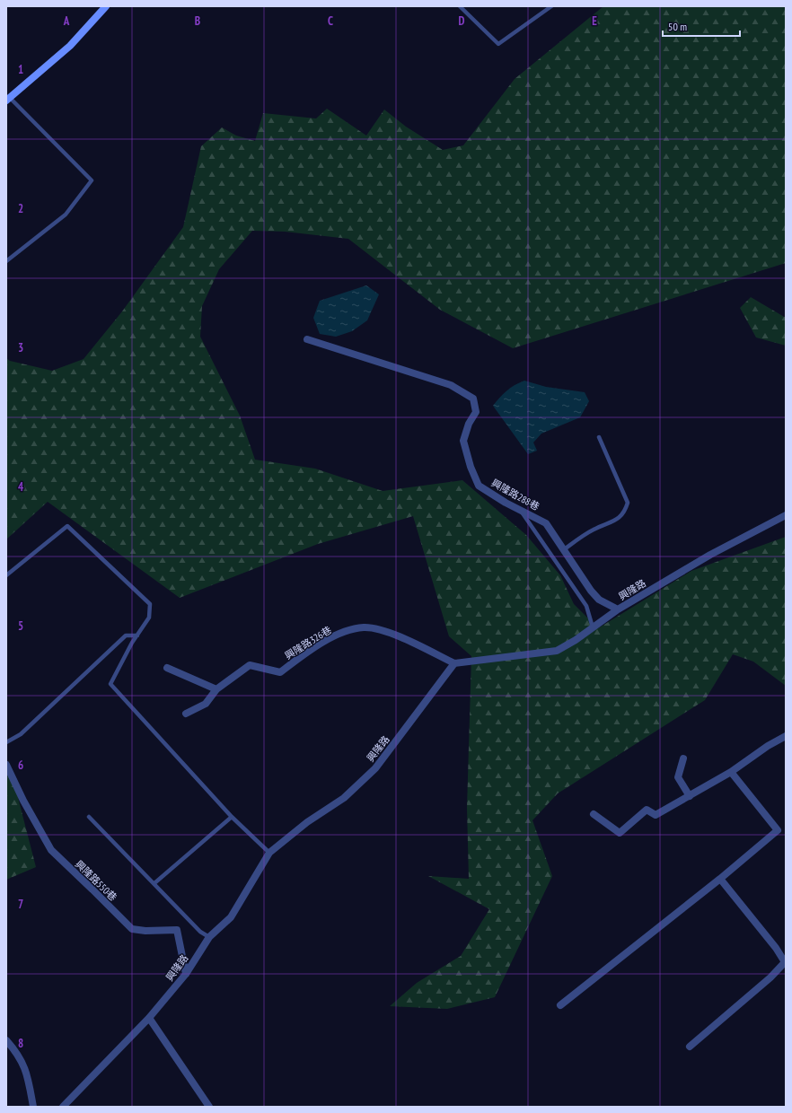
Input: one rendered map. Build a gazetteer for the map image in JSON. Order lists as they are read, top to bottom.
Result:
{
  "streets": {
    "street": [
      "興隆路288巷",
      "興隆路",
      "興隆路326巷",
      "興隆路550巷"
    ]
  },
  "crossings": [
    ["興隆路288巷", "興隆路"],
    ["興隆路", "興隆路326巷"],
    ["興隆路", "興隆路550巷"]
  ],
  "scale_bar": "50 m",
  "grid": {
    "columns": [
      "A",
      "B",
      "C",
      "D",
      "E"
    ],
    "rows": [
      "1",
      "2",
      "3",
      "4",
      "5",
      "6",
      "7",
      "8"
    ]
  }
}
